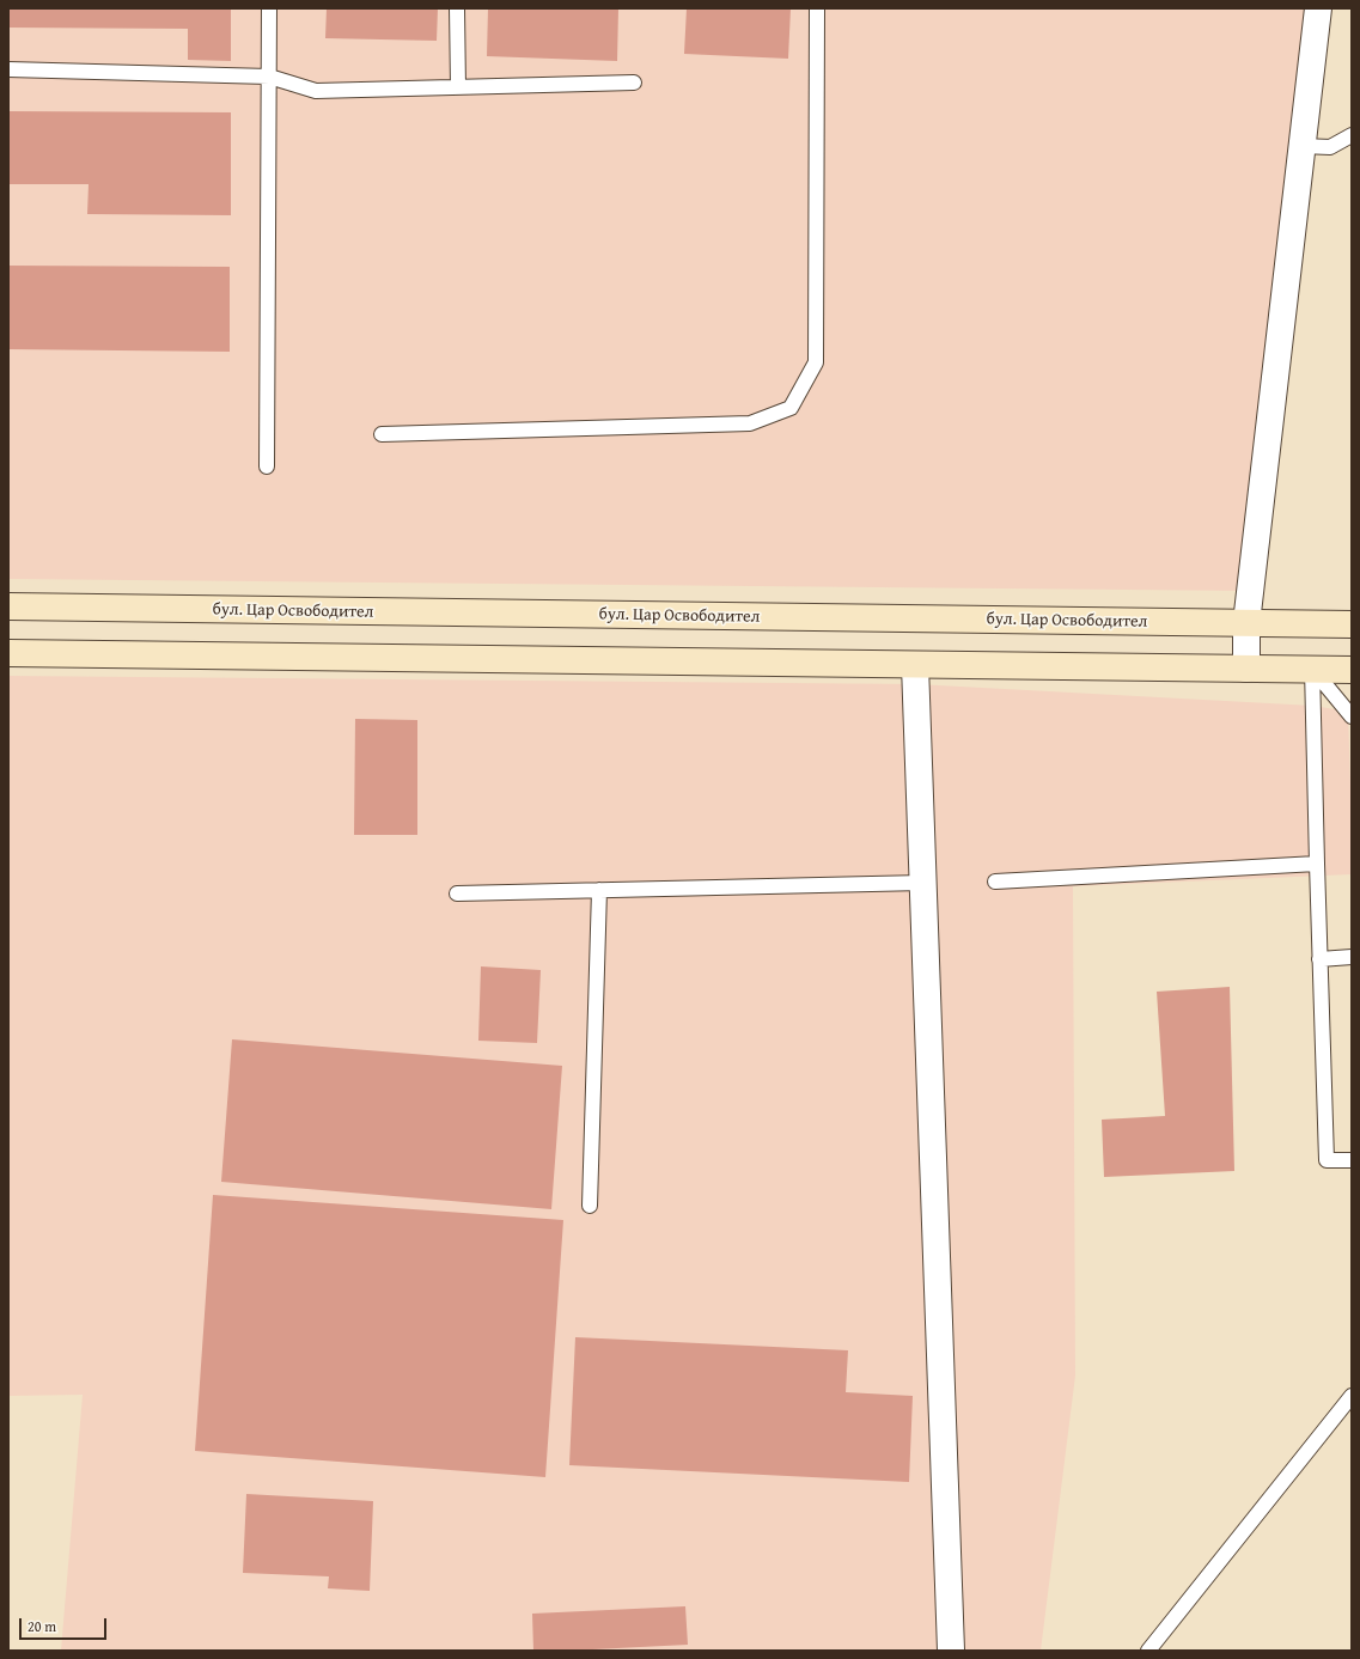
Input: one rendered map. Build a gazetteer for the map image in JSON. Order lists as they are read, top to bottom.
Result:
{
  "streets": {
    "main road": ["бул. Цар Освободител"]
  },
  "scale_bar": "20 m"
}
